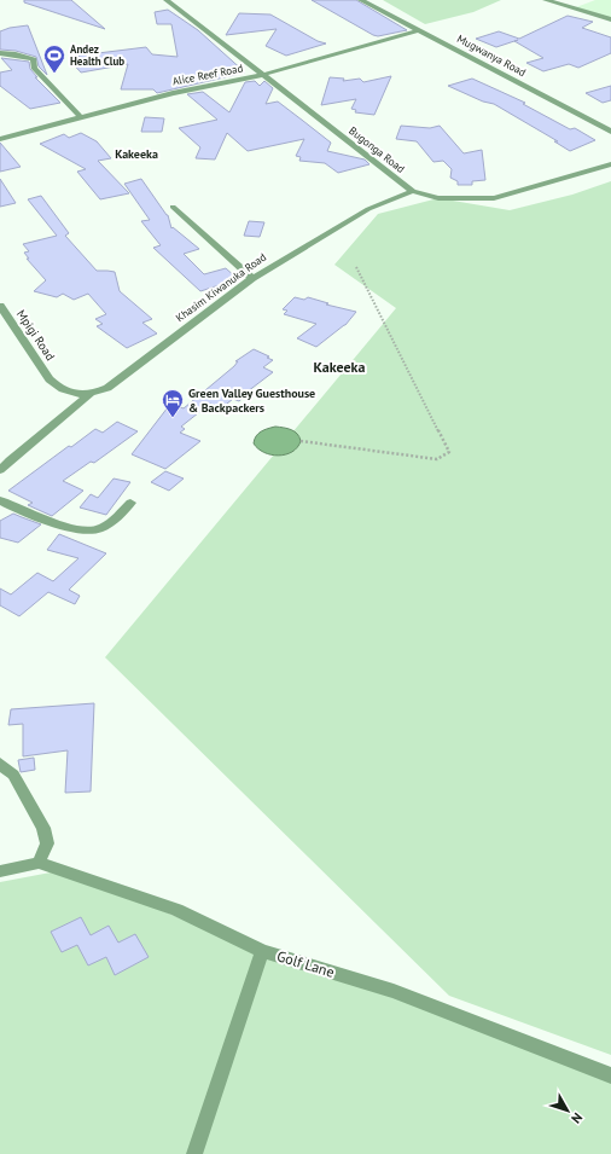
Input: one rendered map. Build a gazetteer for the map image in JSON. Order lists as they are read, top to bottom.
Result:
{
  "streets": {
    "street": [
      "Mugwanya Road",
      "Alice Reef Road",
      "Bugonga Road",
      "Khasim Kiwanuka Road",
      "Mpigi Road",
      "Golf Lane"
    ]
  },
  "crossings": [
    ["Mugwanya Road", "Alice Reef Road"],
    ["Alice Reef Road", "Bugonga Road"],
    ["Bugonga Road", "Khasim Kiwanuka Road"],
    ["Khasim Kiwanuka Road", "Mpigi Road"]
  ],
  "districts": ["Kakeeka", "Kakeeka"],
  "places": {
    "sports": ["Andez Health Club"],
    "hotel": ["Green Valley Guesthouse & Backpackers"]
  },
  "north": "bottom right"
}
